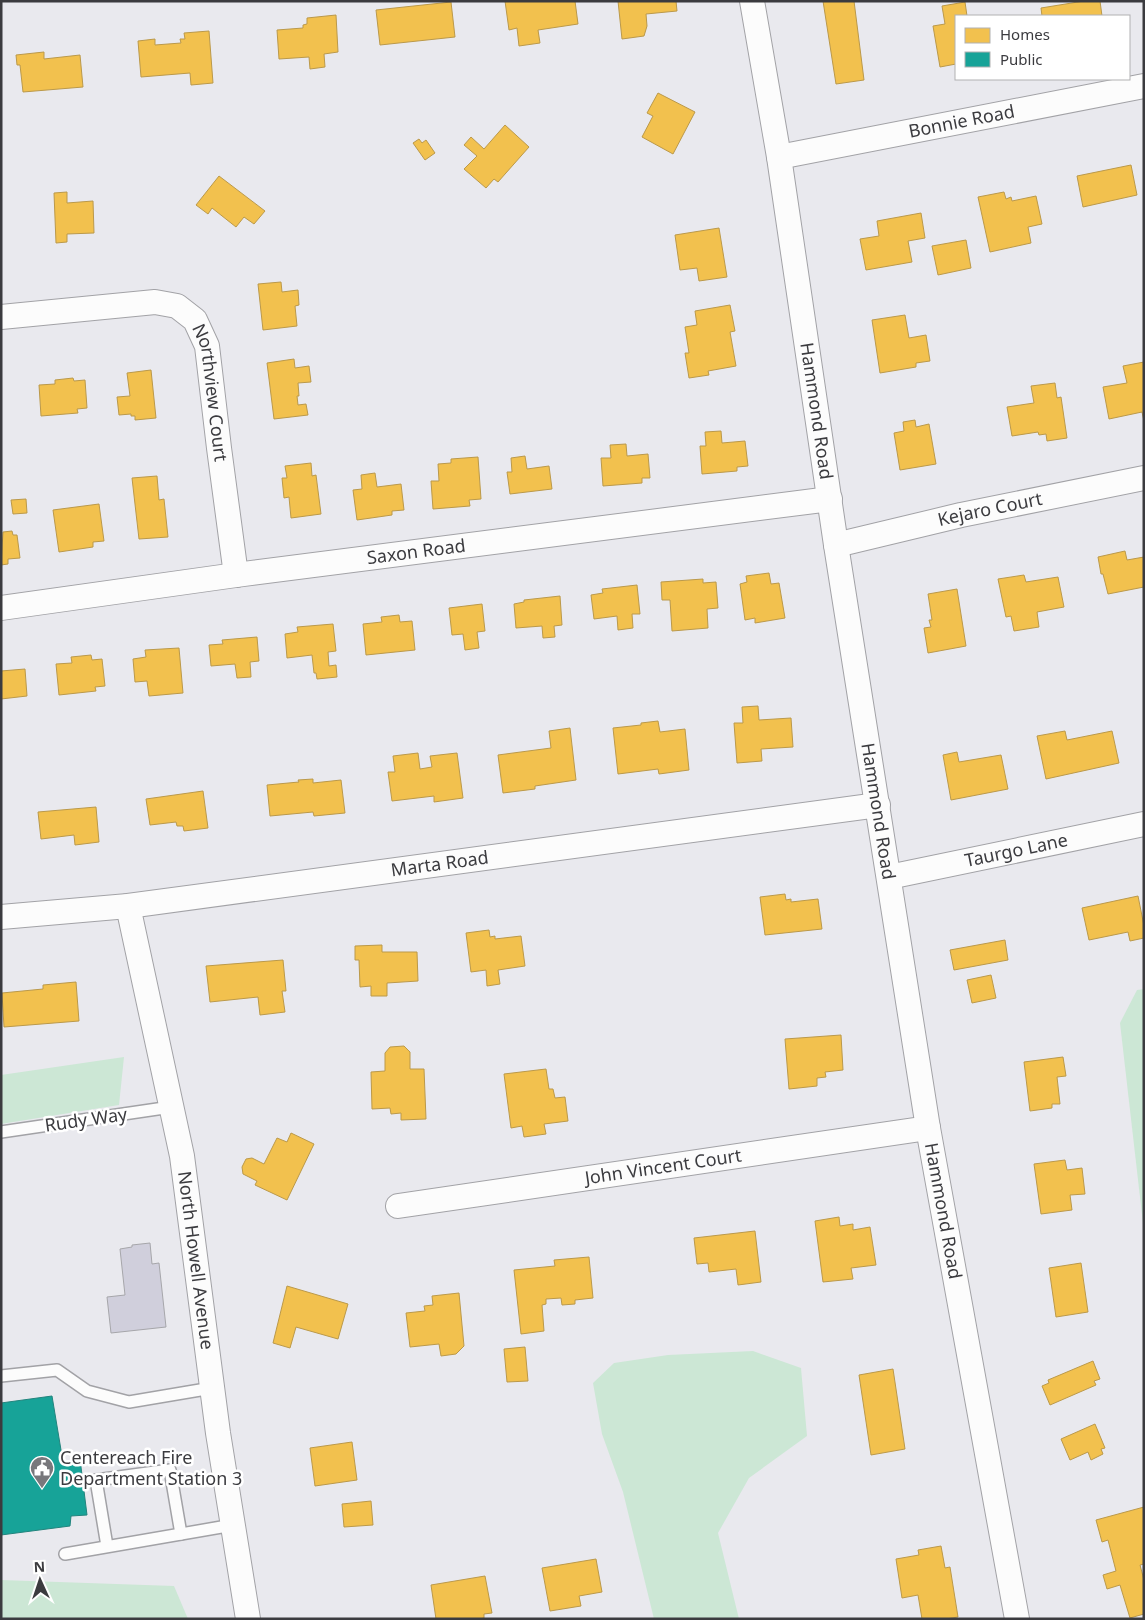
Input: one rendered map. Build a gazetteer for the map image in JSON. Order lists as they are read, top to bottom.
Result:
{
  "streets": {
    "street": [
      "Bonnie Road",
      "Northview Court",
      "Hammond Road",
      "Kejaro Court",
      "Saxon Road",
      "Taurgo Lane",
      "Marta Road",
      "John Vincent Court",
      "North Howell Avenue"
    ],
    "lane": ["Rudy Way"]
  },
  "crossings": [
    ["Bonnie Road", "Hammond Road"],
    ["Northview Court", "Saxon Road"],
    ["Hammond Road", "Kejaro Court"],
    ["Hammond Road", "Saxon Road"],
    ["Hammond Road", "Taurgo Lane"],
    ["Hammond Road", "Marta Road"],
    ["Hammond Road", "John Vincent Court"],
    ["Marta Road", "North Howell Avenue"],
    ["Rudy Way", "North Howell Avenue"]
  ],
  "places": {
    "public building": ["Centereach Fire Department Station 3"]
  },
  "legend": ["Homes", "Public"],
  "north": "top"
}
